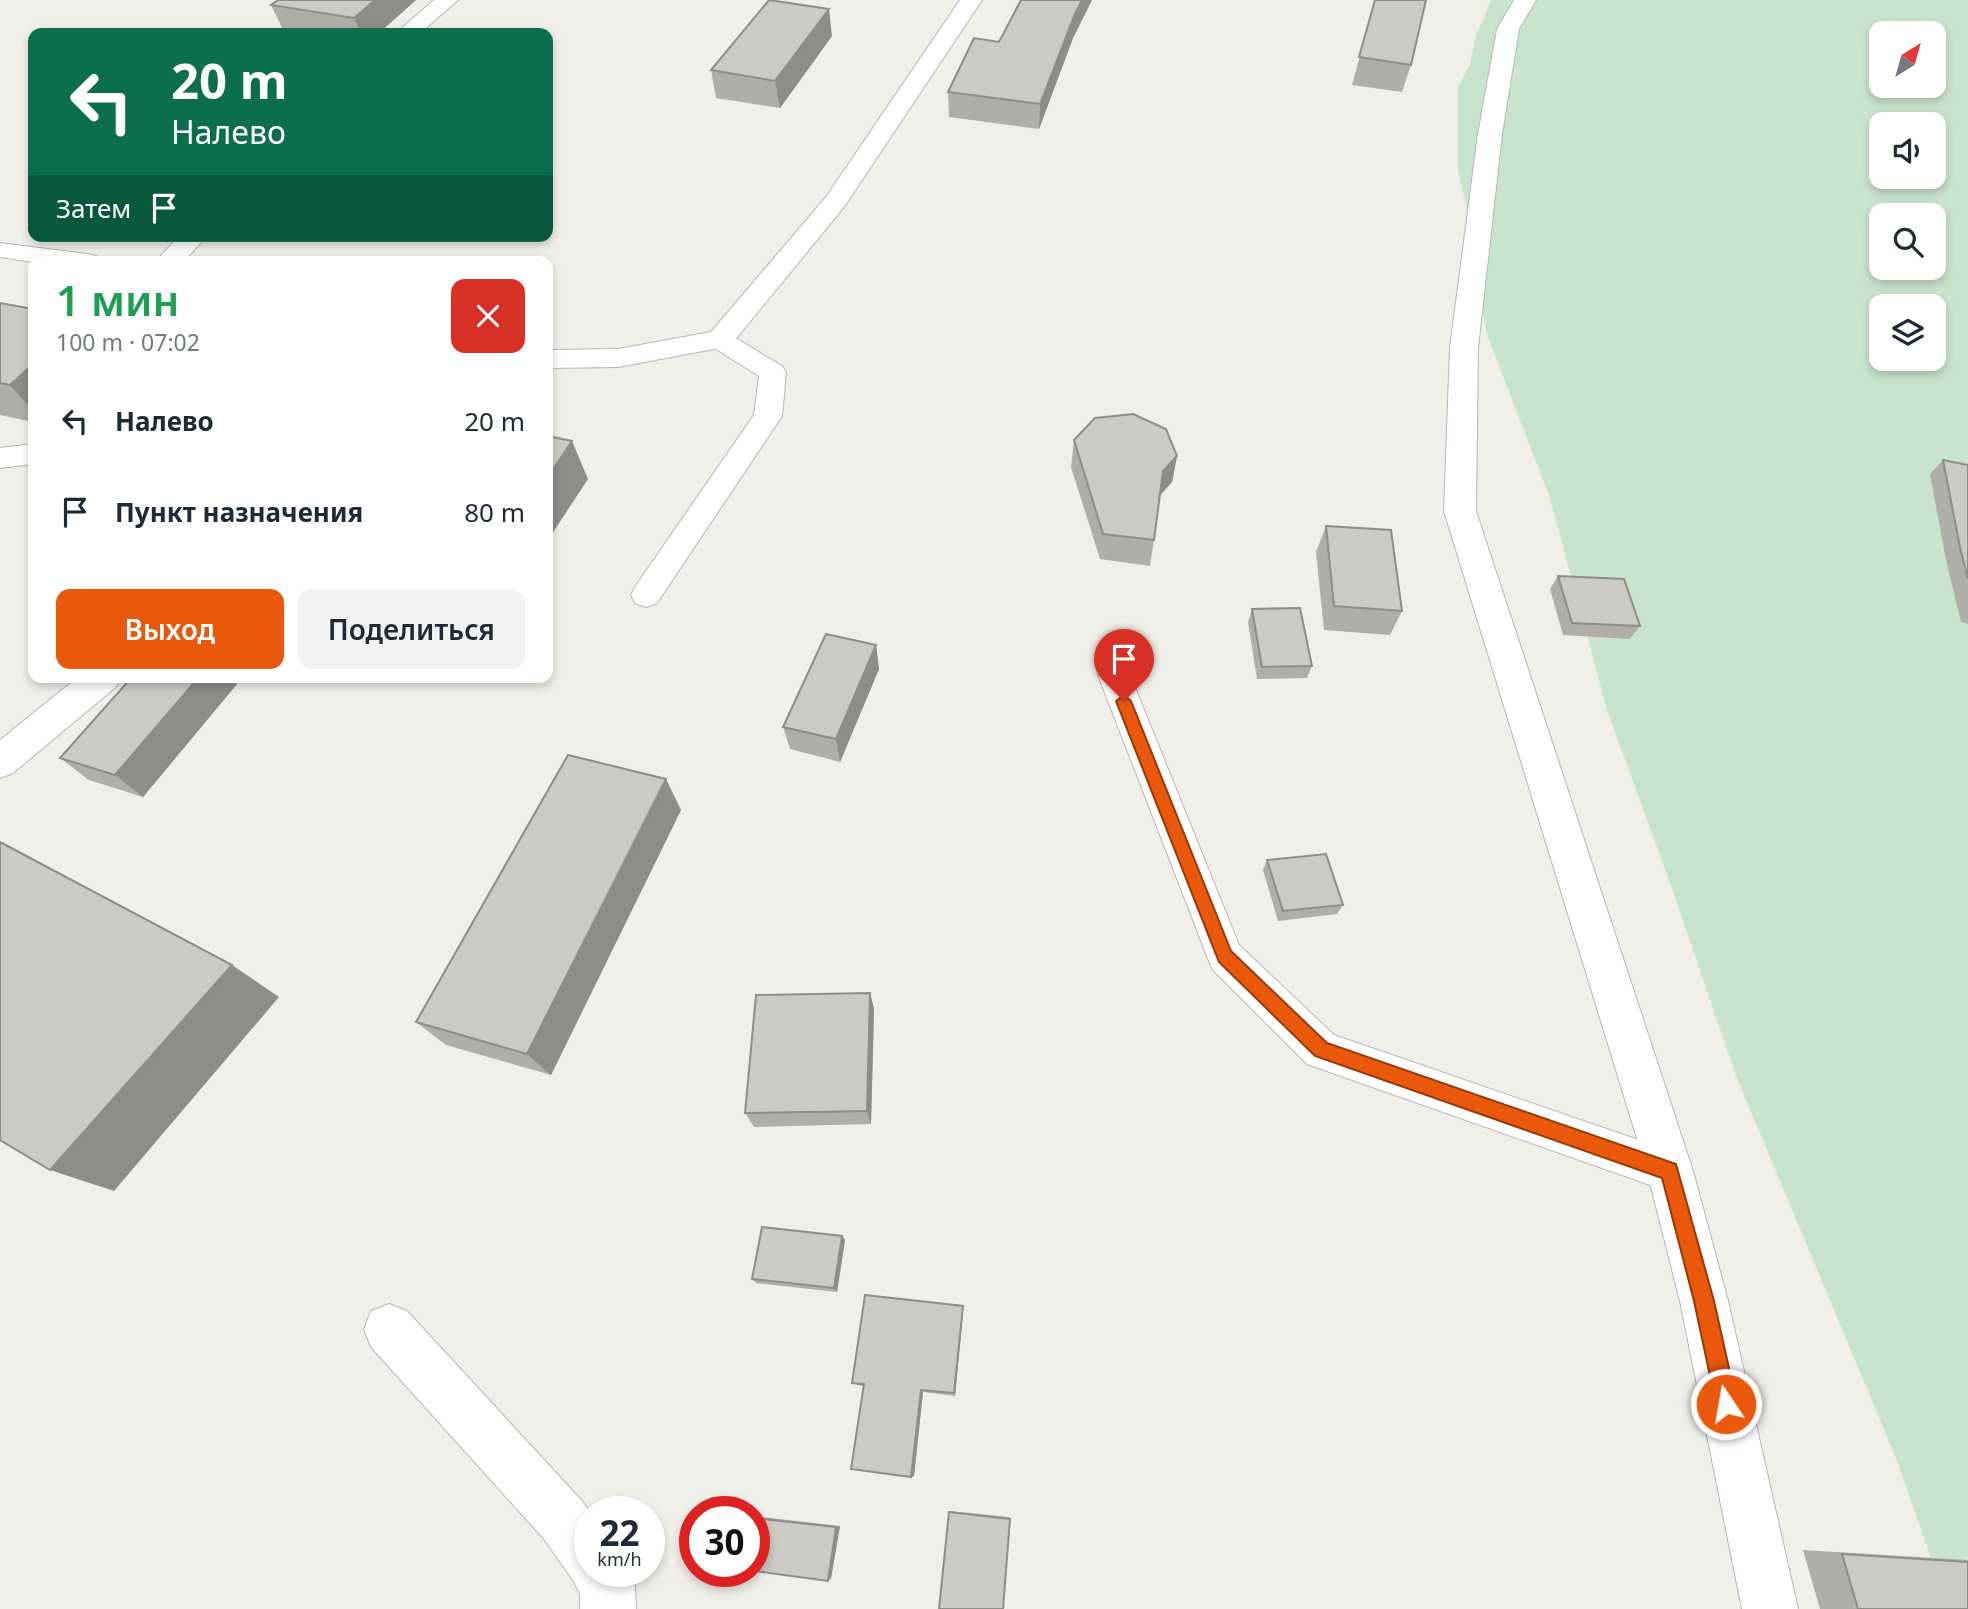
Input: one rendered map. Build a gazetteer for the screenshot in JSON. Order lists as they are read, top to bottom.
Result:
{
  "north": "top right",
  "page": {
    "turn": ["20 m", "Налево"],
    "then": "Затем",
    "heading": ["1 мин", "100 m · 07:02"],
    "list": [
      {
        "name": "Налево",
        "value": "20 m"
      },
      {
        "name": "Пункт назначения",
        "value": "80 m"
      }
    ],
    "buttons": ["Выход", "Поделиться"],
    "speed": "22 km/h",
    "limit": "30"
  }
}
